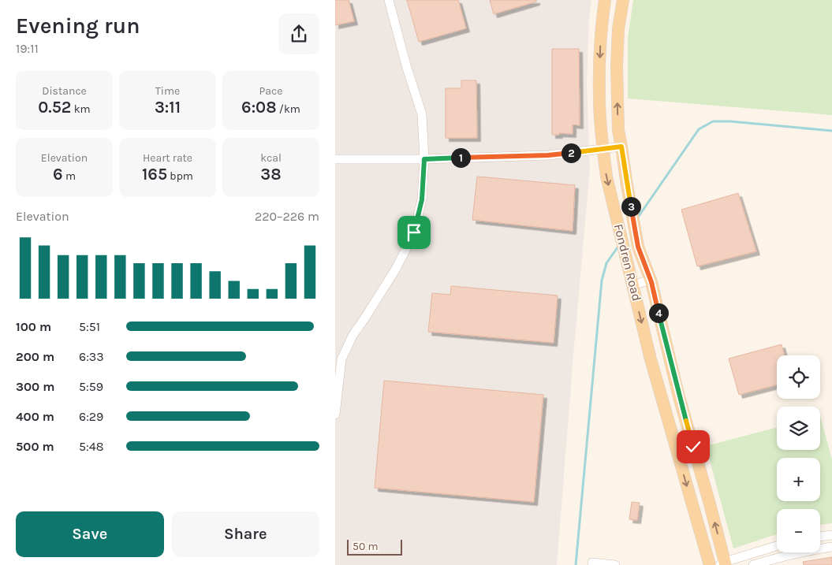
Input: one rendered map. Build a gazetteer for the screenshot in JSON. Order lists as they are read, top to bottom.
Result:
{
  "streets": {
    "main road": ["Fondren Road"]
  },
  "scale_bar": "50 m",
  "page": {
    "heading": ["Evening run", "19:11"],
    "stats": [
      ["Distance", "0.52 km"],
      ["Time", "3:11"],
      ["Pace", "6:08 /km"],
      ["Elevation", "6 m"],
      ["Heart rate", "165 bpm"],
      ["kcal", "38"]
    ],
    "pins": [
      "2",
      "1",
      "3",
      "4"
    ],
    "chart": ["Elevation", "220–226 m"],
    "list": [
      {
        "name": "100 m",
        "note": "5:51"
      },
      {
        "name": "200 m",
        "note": "6:33"
      },
      {
        "name": "300 m",
        "note": "5:59"
      },
      {
        "name": "400 m",
        "note": "6:29"
      },
      {
        "name": "500 m",
        "note": "5:48"
      }
    ],
    "map_buttons": ["+", "−"],
    "buttons": ["Save", "Share"],
    "scale": "50 m"
  }
}
